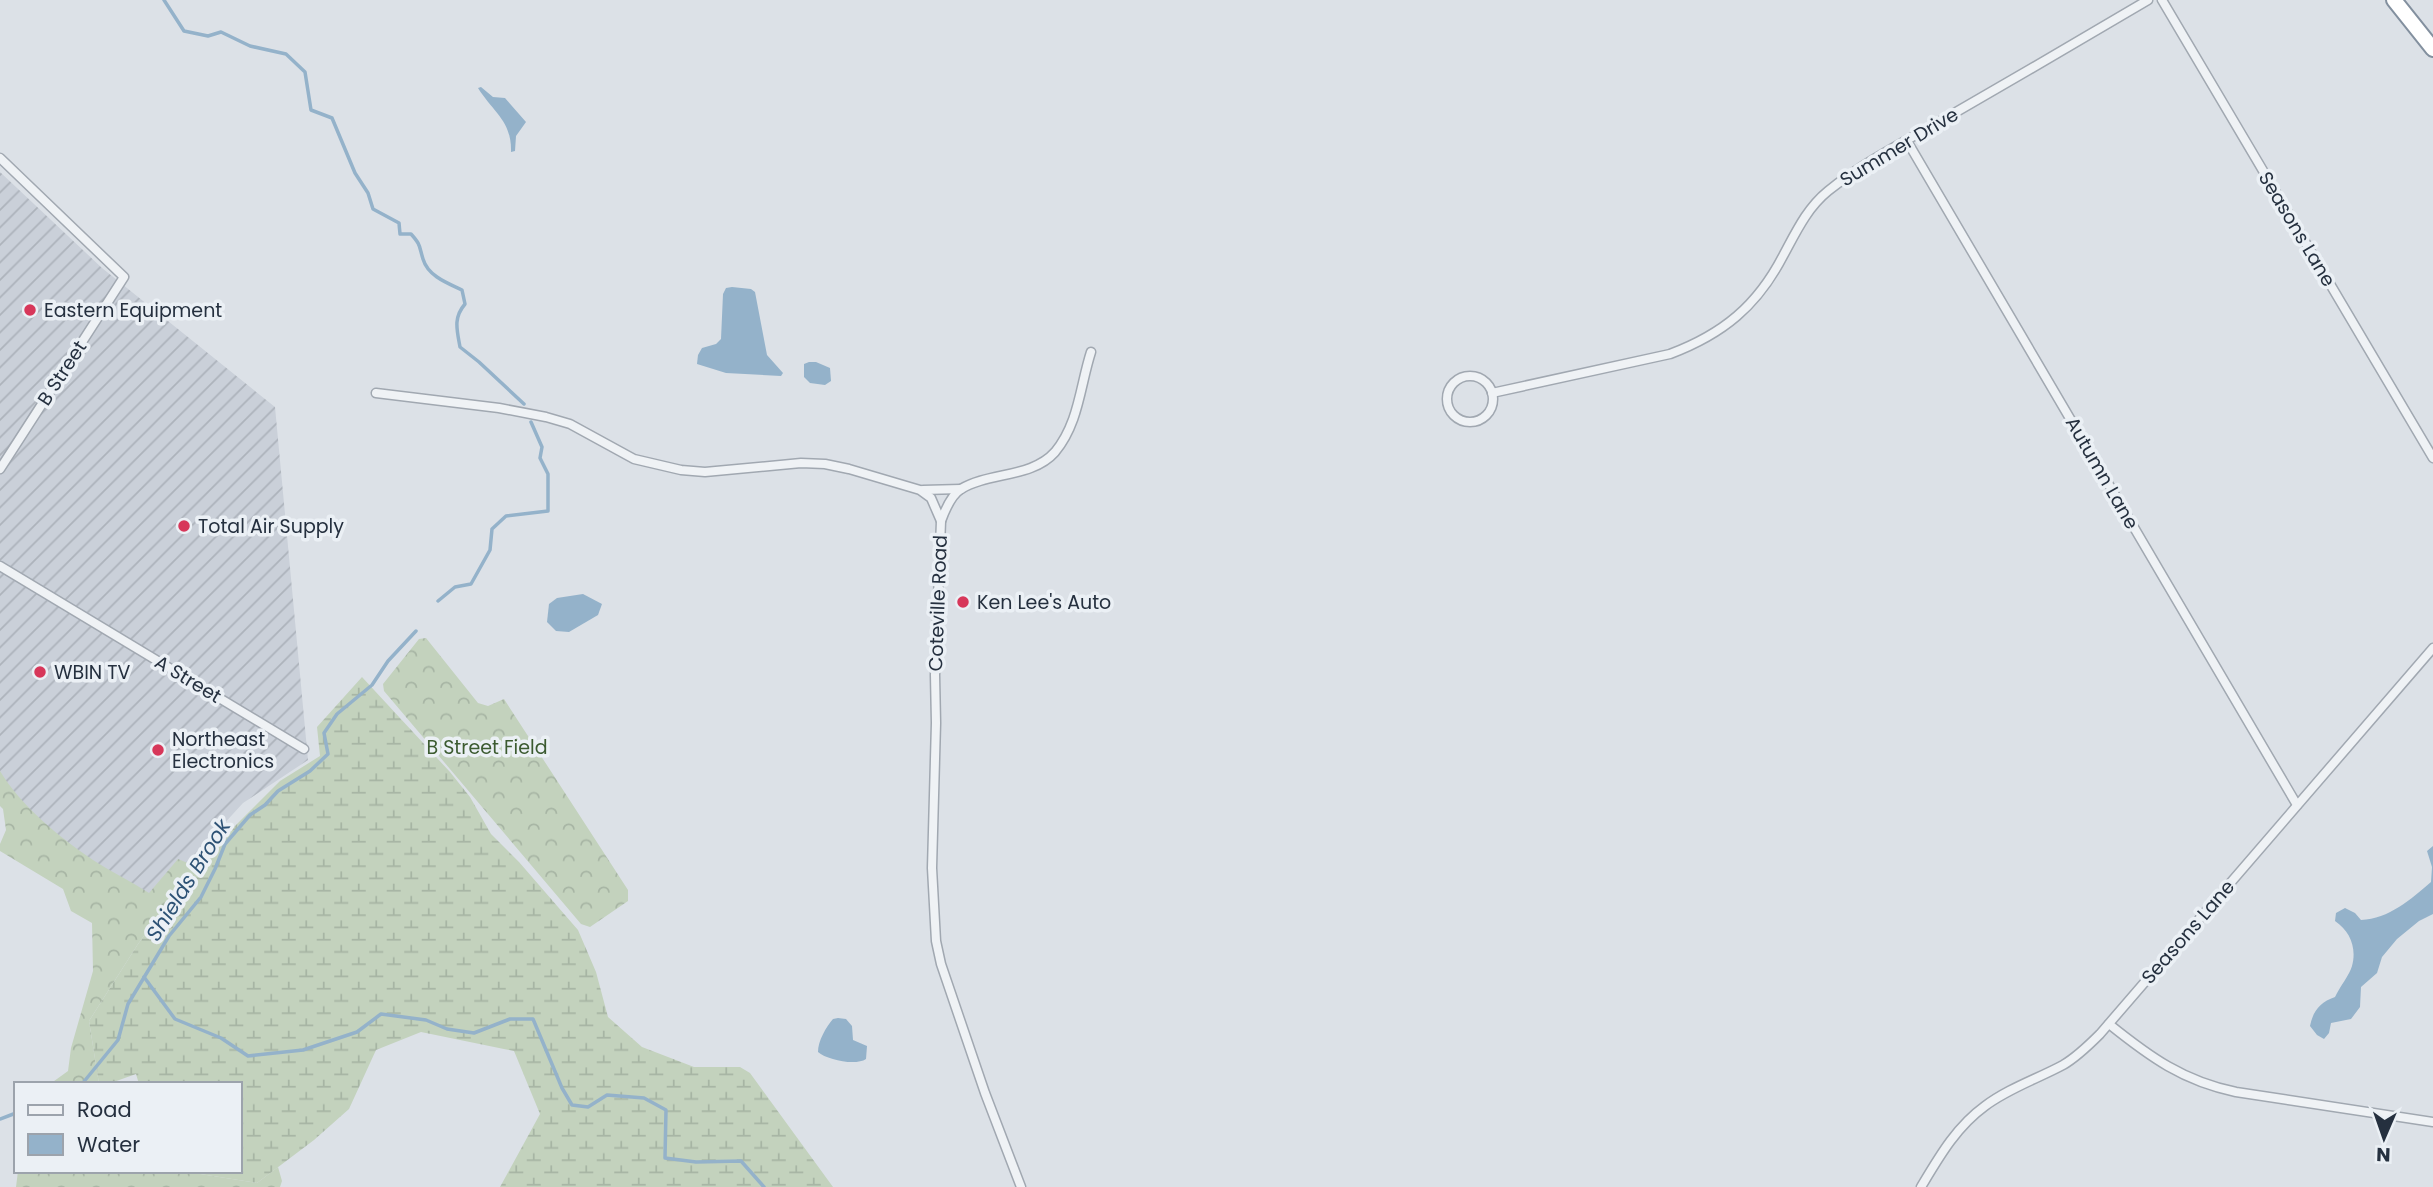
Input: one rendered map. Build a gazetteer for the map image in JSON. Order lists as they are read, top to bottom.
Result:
{
  "streets": {
    "street": [
      "Summer Drive",
      "Seasons Lane",
      "B Street",
      "Autumn Lane",
      "Coteville Road",
      "A Street"
    ]
  },
  "crossings": [
    ["Summer Drive", "Autumn Lane"],
    ["Seasons Lane", "Autumn Lane"]
  ],
  "water": ["Shields Brook"],
  "parks": ["B Street Field"],
  "places": [
    "Eastern Equipment",
    "Total Air Supply",
    "Ken Lee's Auto",
    "WBIN TV",
    "Northeast Electronics"
  ],
  "legend": ["Road", "Water"],
  "north": "bottom"
}
